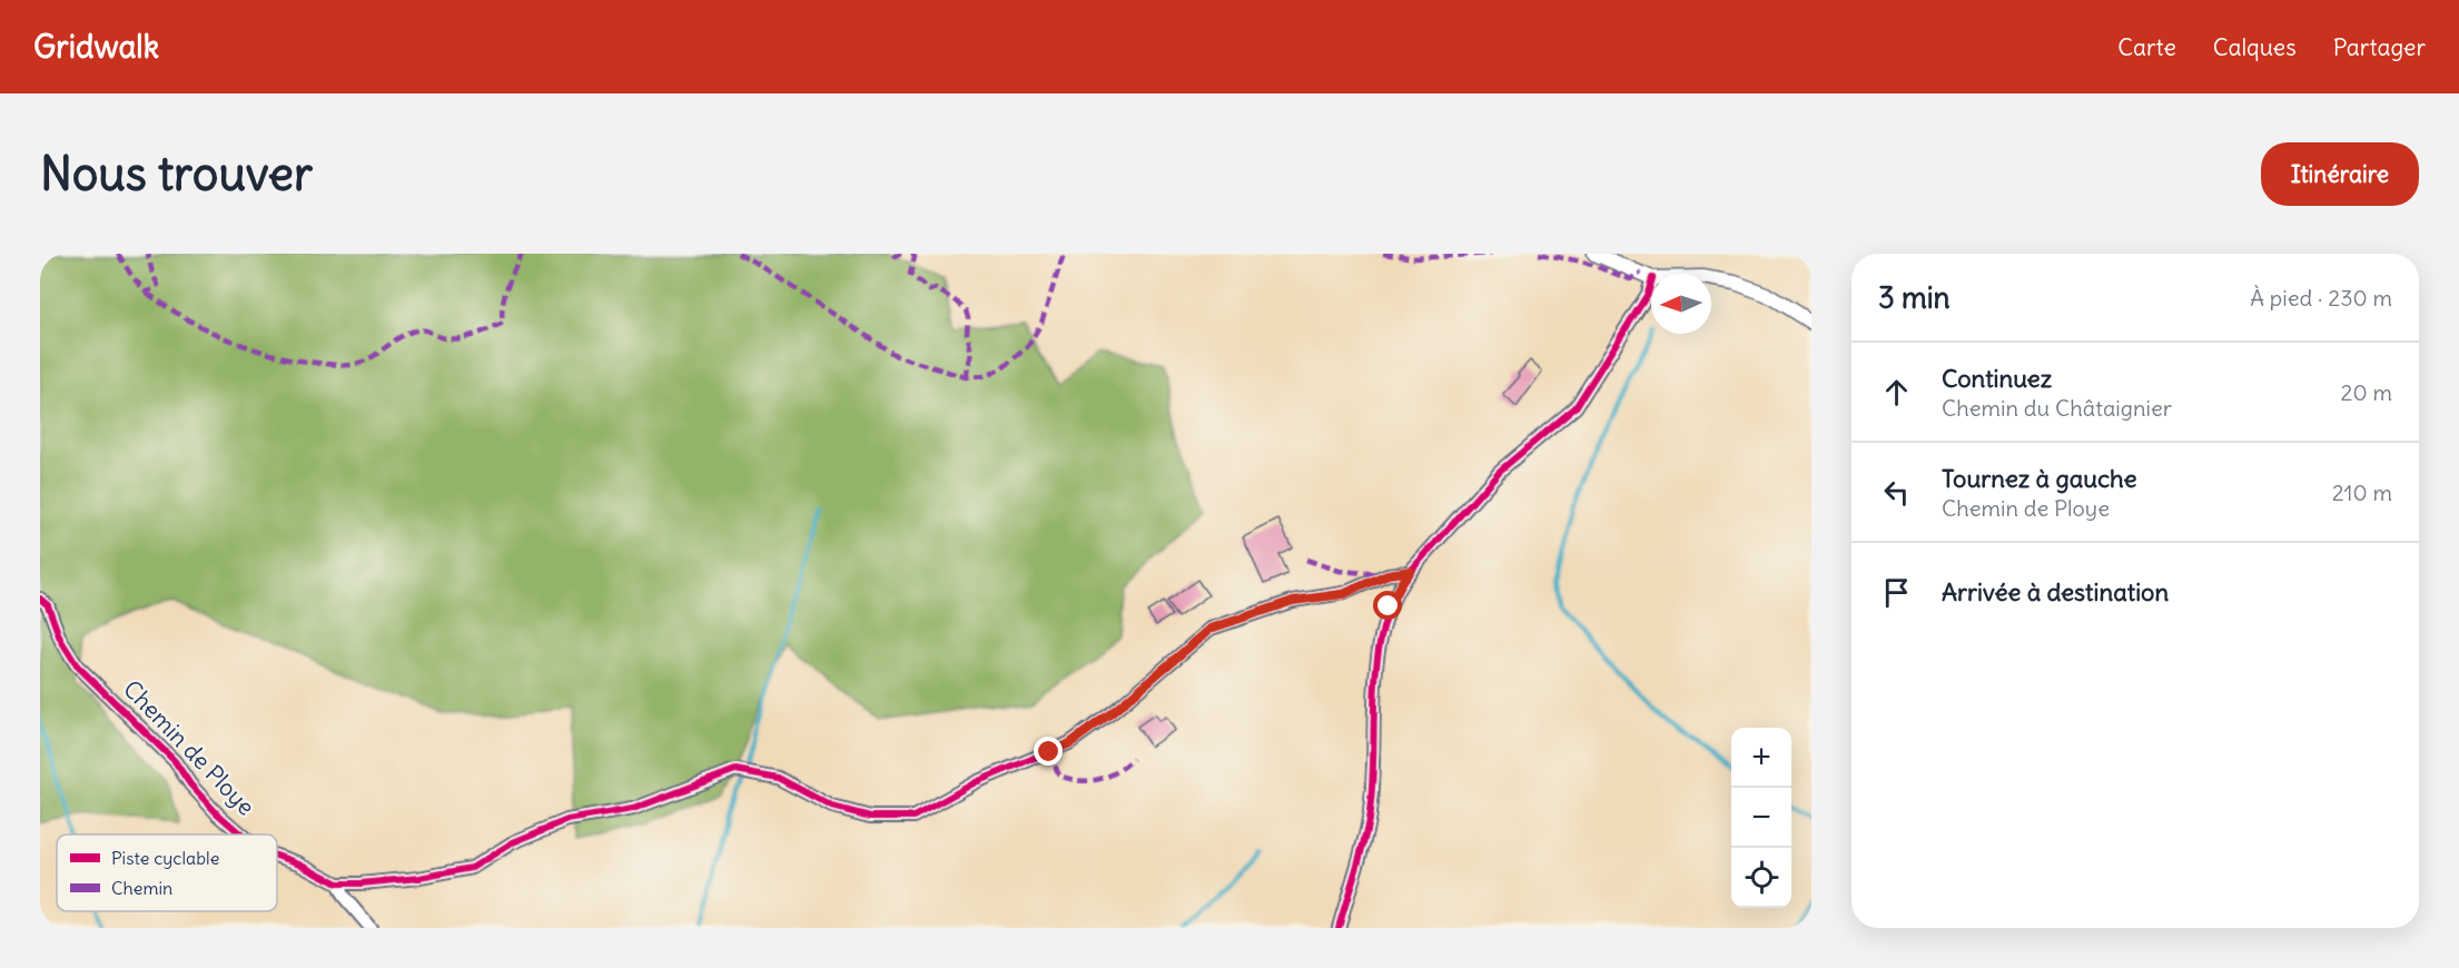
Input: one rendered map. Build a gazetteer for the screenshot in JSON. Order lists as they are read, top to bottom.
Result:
{
  "streets": {
    "street": ["Chemin de Ploye"]
  },
  "legend": ["Piste cyclable", "Chemin"],
  "north": "left",
  "page": {
    "header": "Gridwalk",
    "nav": ["Carte", "Calques", "Partager"],
    "buttons": "Itinéraire",
    "title": "Nous trouver",
    "heading": ["3 min", "À pied · 230 m"],
    "list": [
      ["Continuez", "Chemin du Châtaignier", "20 m"],
      ["Tournez à gauche", "Chemin de Ploye", "210 m"],
      "Arrivée à destination"
    ],
    "map_buttons": ["+", "−"]
  }
}
